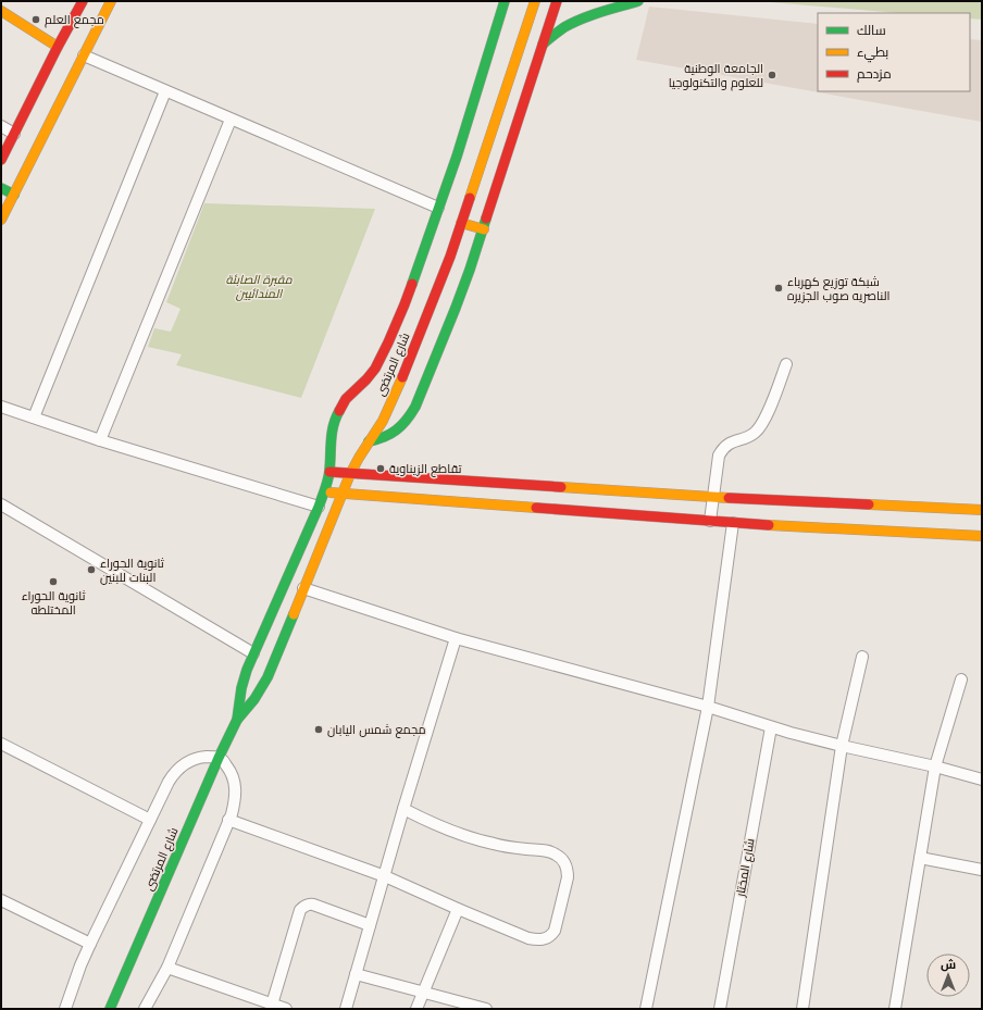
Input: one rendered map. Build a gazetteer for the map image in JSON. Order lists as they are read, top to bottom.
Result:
{
  "streets": {
    "main road": ["شارع المرتضى"],
    "street": ["شارع المختار"]
  },
  "parks": ["مقبرة الصابئة المندائيين"],
  "places": [
    "مجمع العلم",
    "الجامعة الوطنية للعلوم والتكنولوجيا",
    "شبكة توزيع كهرباء الناصريه صوب الجزيره",
    "تقاطع الزيناوية",
    "ثانوية الحوراء البنات للبنين",
    "ثانوية الحوراء المختلطه",
    "مجمع شمس اليابان"
  ],
  "legend": ["سالك", "بطيء", "مزدحم"],
  "north": "top"
}
